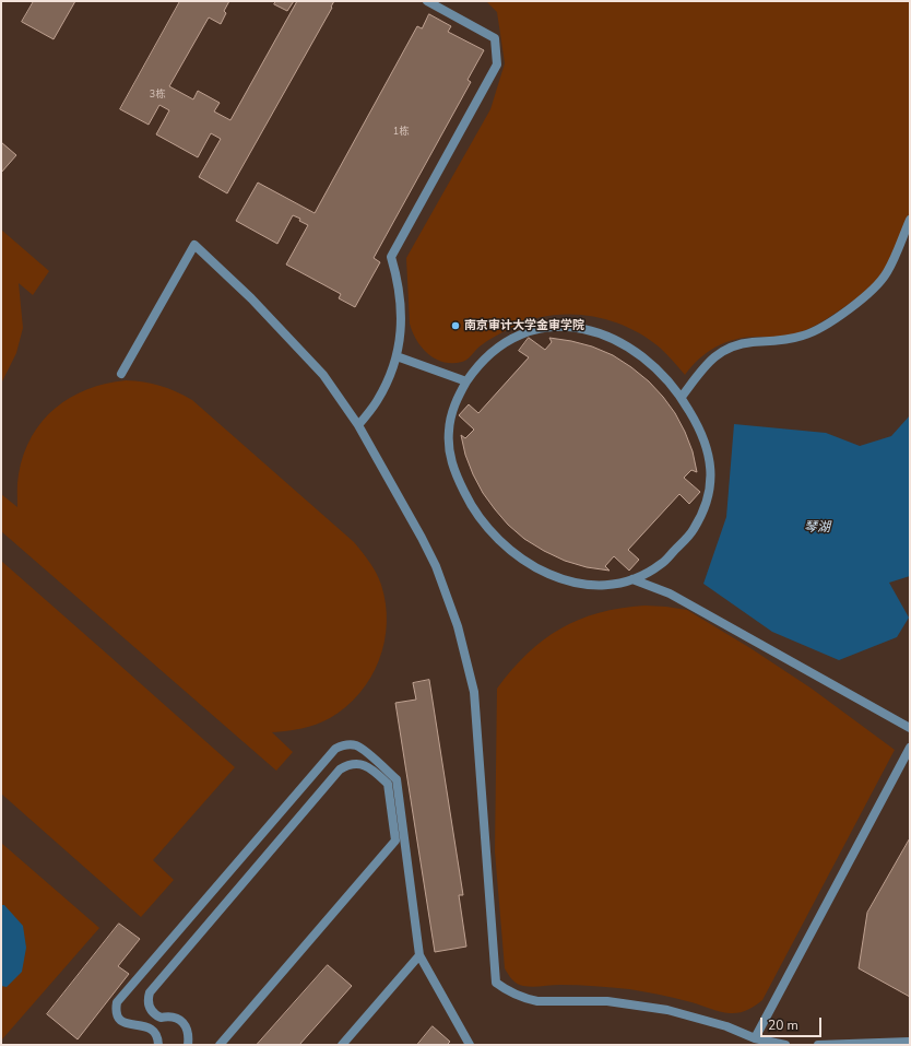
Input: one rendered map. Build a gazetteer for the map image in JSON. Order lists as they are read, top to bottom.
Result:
{
  "water": ["琴湖"],
  "places": ["南京审计大学金审学院"],
  "house_numbers": ["3栋", "1栋"],
  "scale_bar": "20 m"
}
